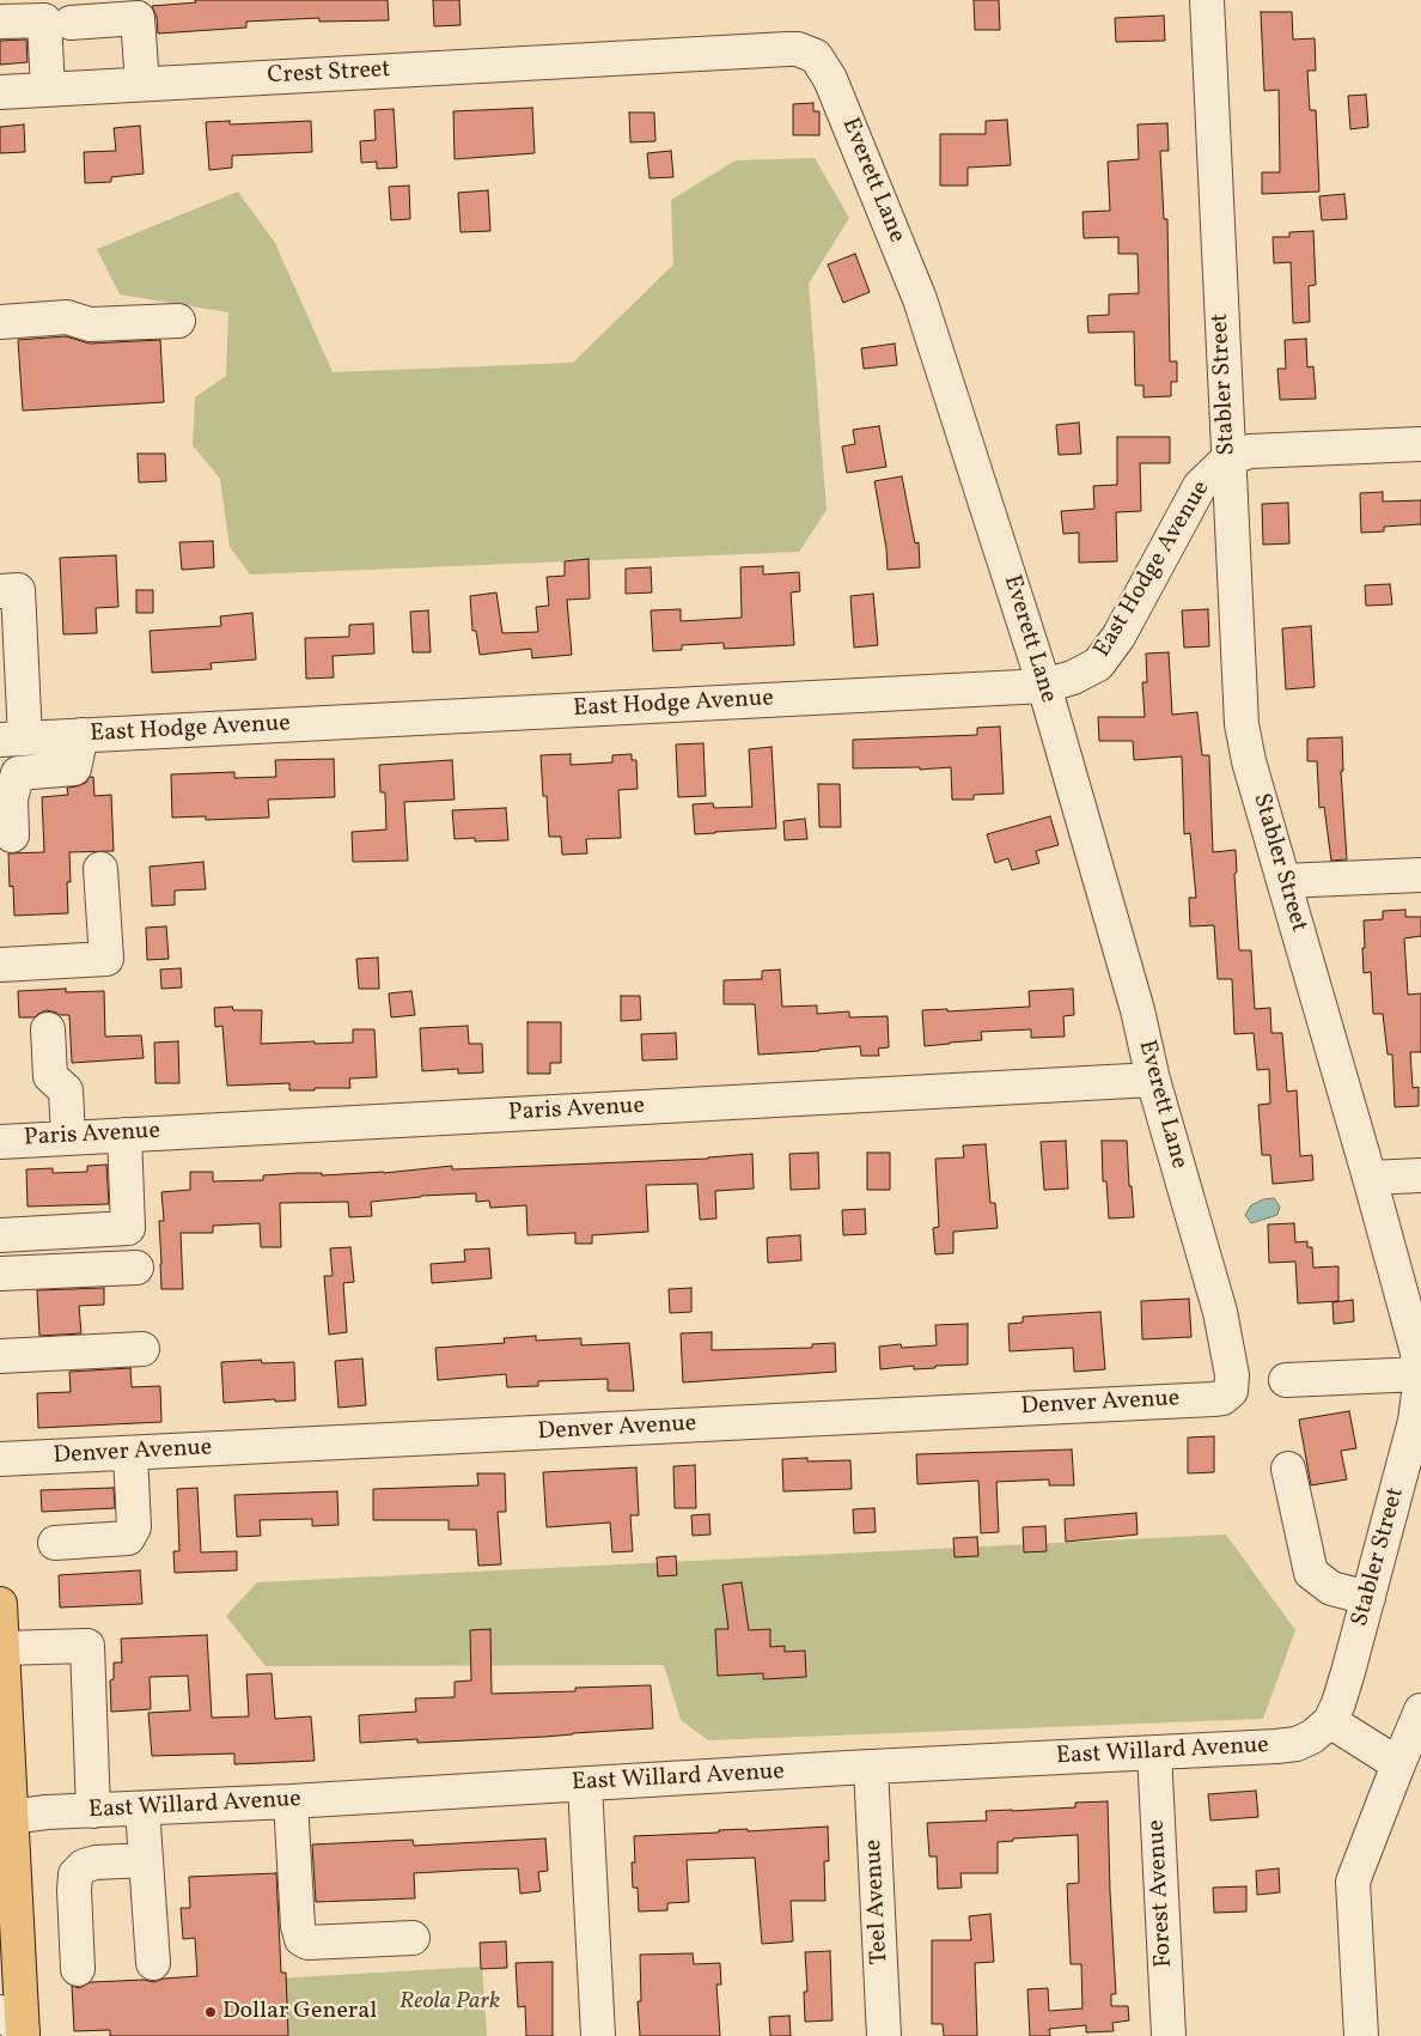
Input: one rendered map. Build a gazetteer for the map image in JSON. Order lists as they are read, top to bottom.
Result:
{
  "streets": {
    "street": [
      "Crest Street",
      "Everett Lane",
      "Stabler Street",
      "East Hodge Avenue",
      "Paris Avenue",
      "Denver Avenue",
      "East Willard Avenue",
      "Forest Avenue",
      "Teel Avenue"
    ]
  },
  "crossings": [
    ["Crest Street", "Everett Lane"],
    ["Everett Lane", "East Hodge Avenue"],
    ["Everett Lane", "Paris Avenue"],
    ["Everett Lane", "Denver Avenue"],
    ["Stabler Street", "East Hodge Avenue"],
    ["Stabler Street", "East Willard Avenue"],
    ["East Willard Avenue", "Forest Avenue"],
    ["East Willard Avenue", "Teel Avenue"]
  ],
  "parks": ["Reola Park"],
  "places": ["Dollar General"]
}
